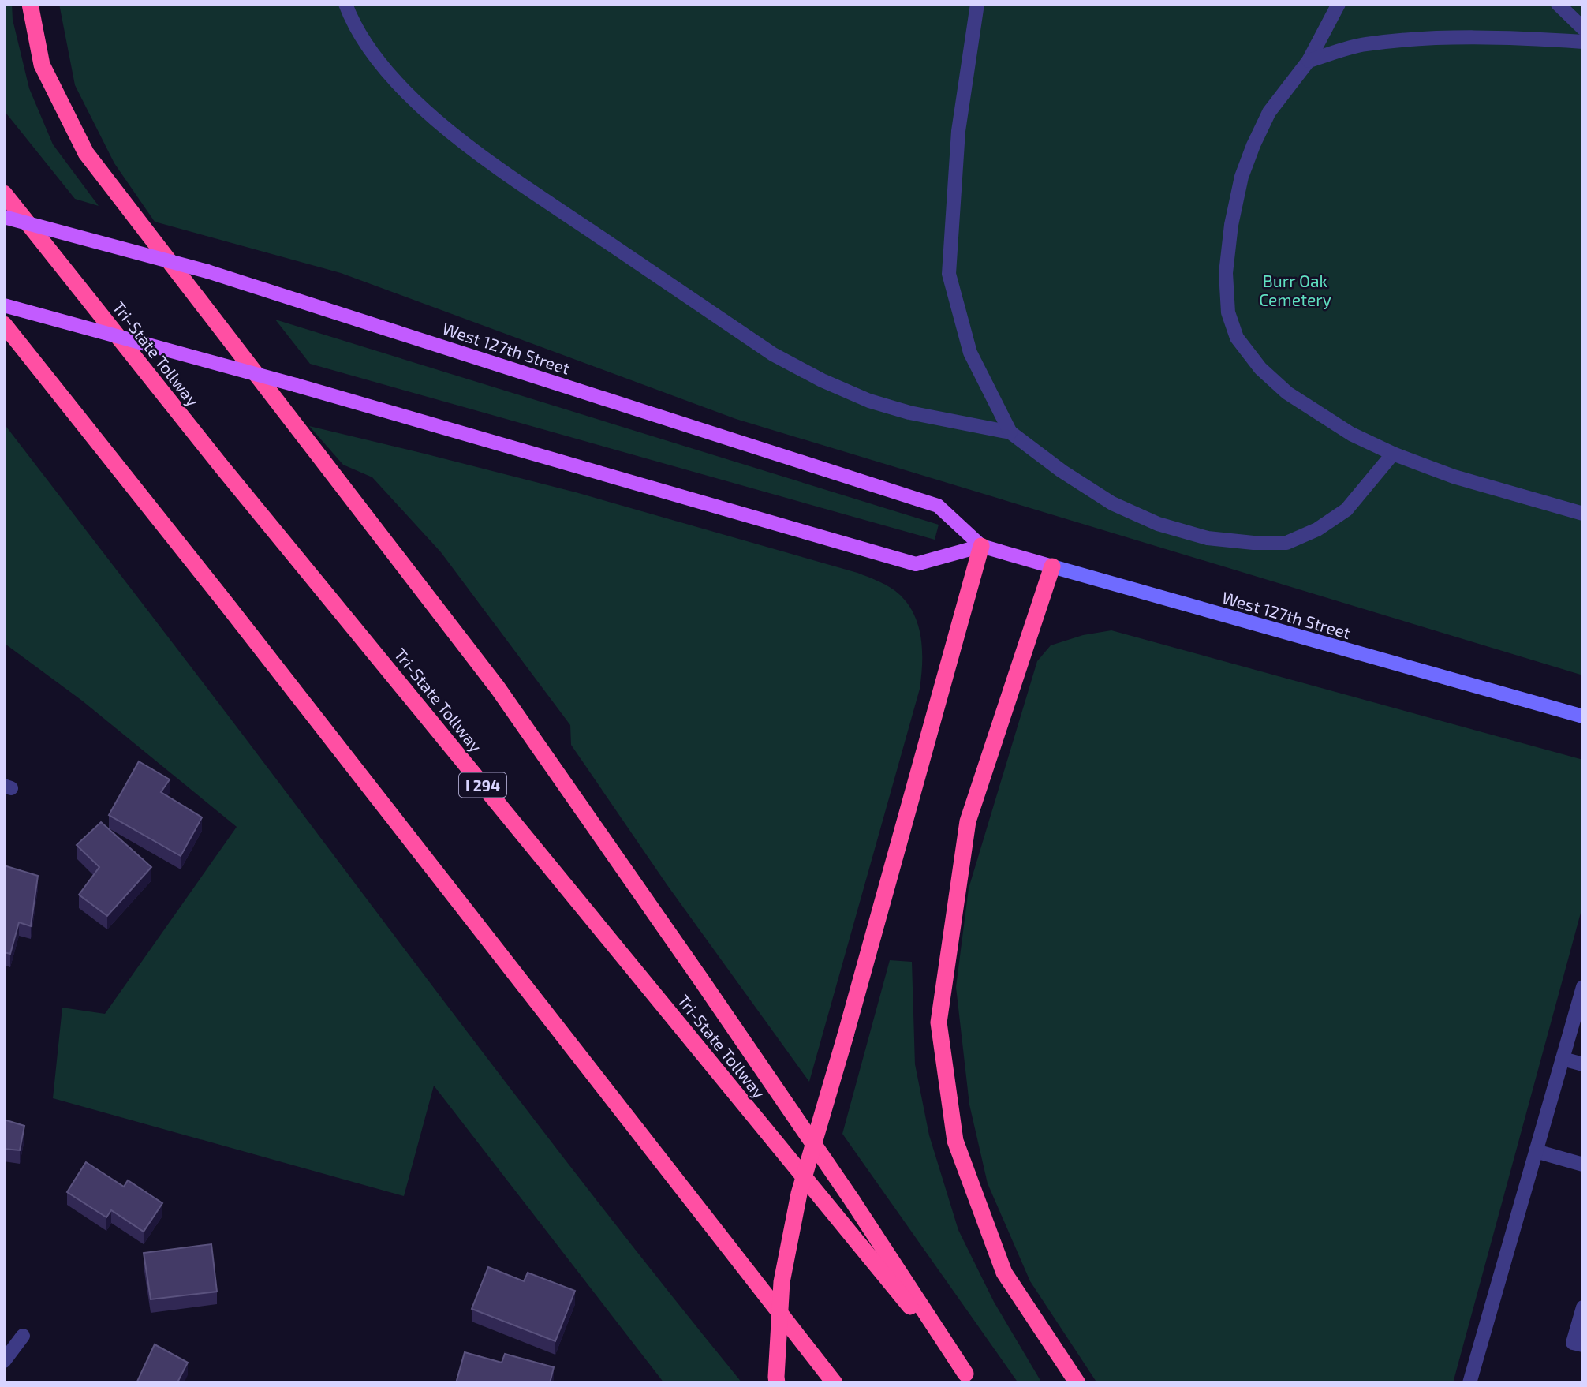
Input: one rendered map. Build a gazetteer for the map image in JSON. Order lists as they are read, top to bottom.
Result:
{
  "streets": {
    "highway": ["Tri-State Tollway", "I 294"],
    "main road": ["West 127th Street"]
  },
  "parks": ["Burr Oak Cemetery"]
}
